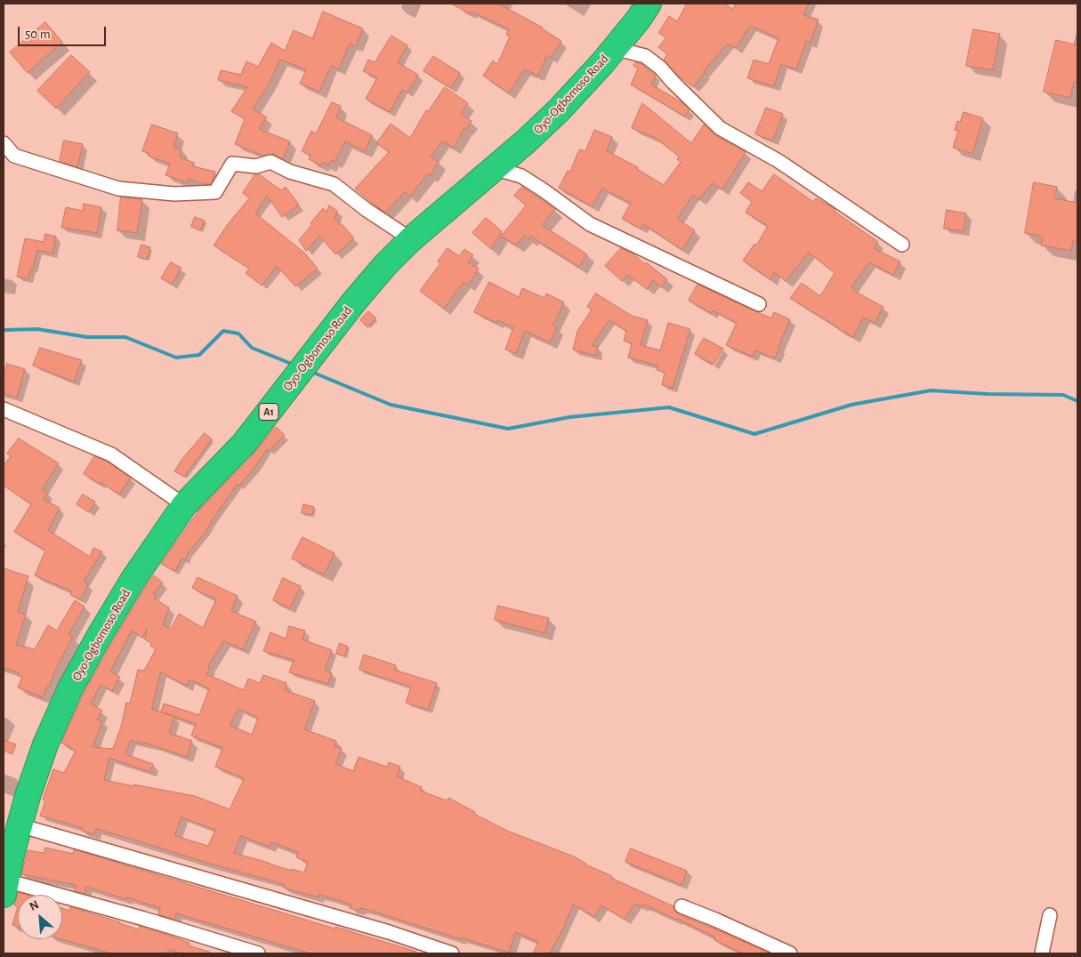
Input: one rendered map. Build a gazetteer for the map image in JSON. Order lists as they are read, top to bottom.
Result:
{
  "streets": {
    "highway": ["Oyo-Ogbomoso Road", "A1"]
  },
  "scale_bar": "50 m",
  "north": "top left"
}
